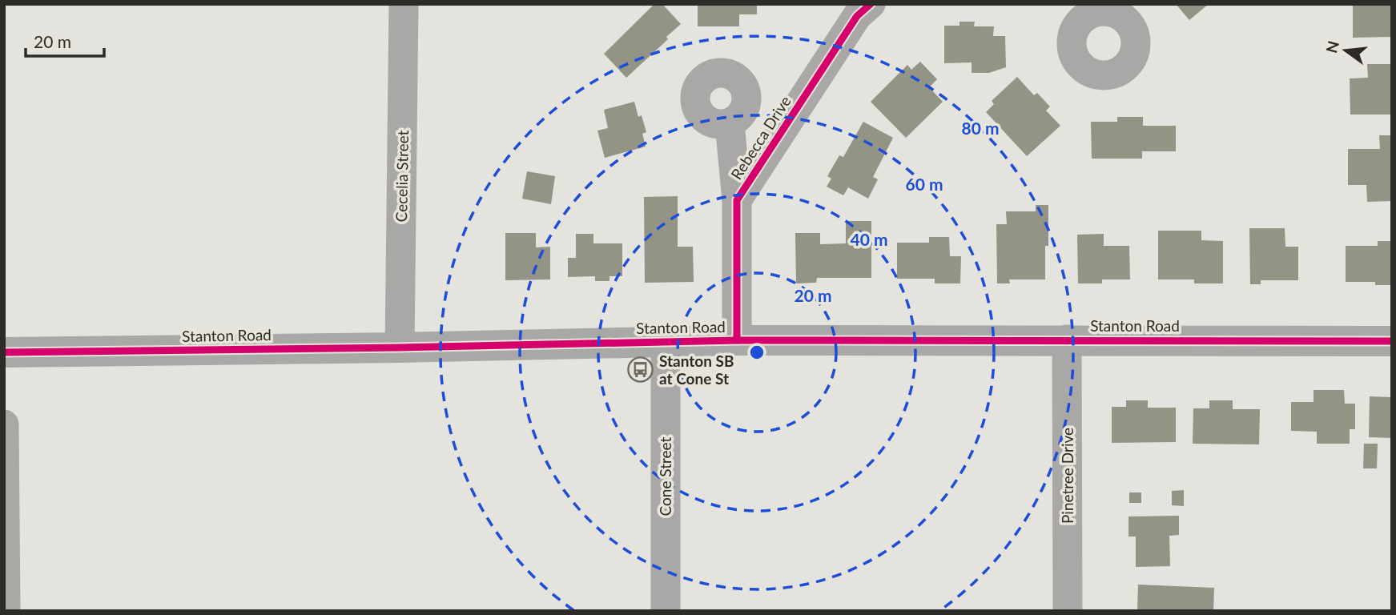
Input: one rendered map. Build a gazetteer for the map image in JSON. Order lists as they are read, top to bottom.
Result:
{
  "streets": {
    "street": [
      "Rebecca Drive",
      "Cecelia Street",
      "Stanton Road",
      "Pinetree Drive",
      "Cone Street"
    ]
  },
  "crossings": [
    ["Rebecca Drive", "Stanton Road"],
    ["Cecelia Street", "Stanton Road"],
    ["Stanton Road", "Pinetree Drive"],
    ["Stanton Road", "Cone Street"]
  ],
  "places": {
    "bus stop": ["Stanton SB at Cone St"]
  },
  "scale_bar": "20 m",
  "north": "left",
  "rings": [
    "80 m",
    "60 m",
    "40 m",
    "20 m"
  ]
}
